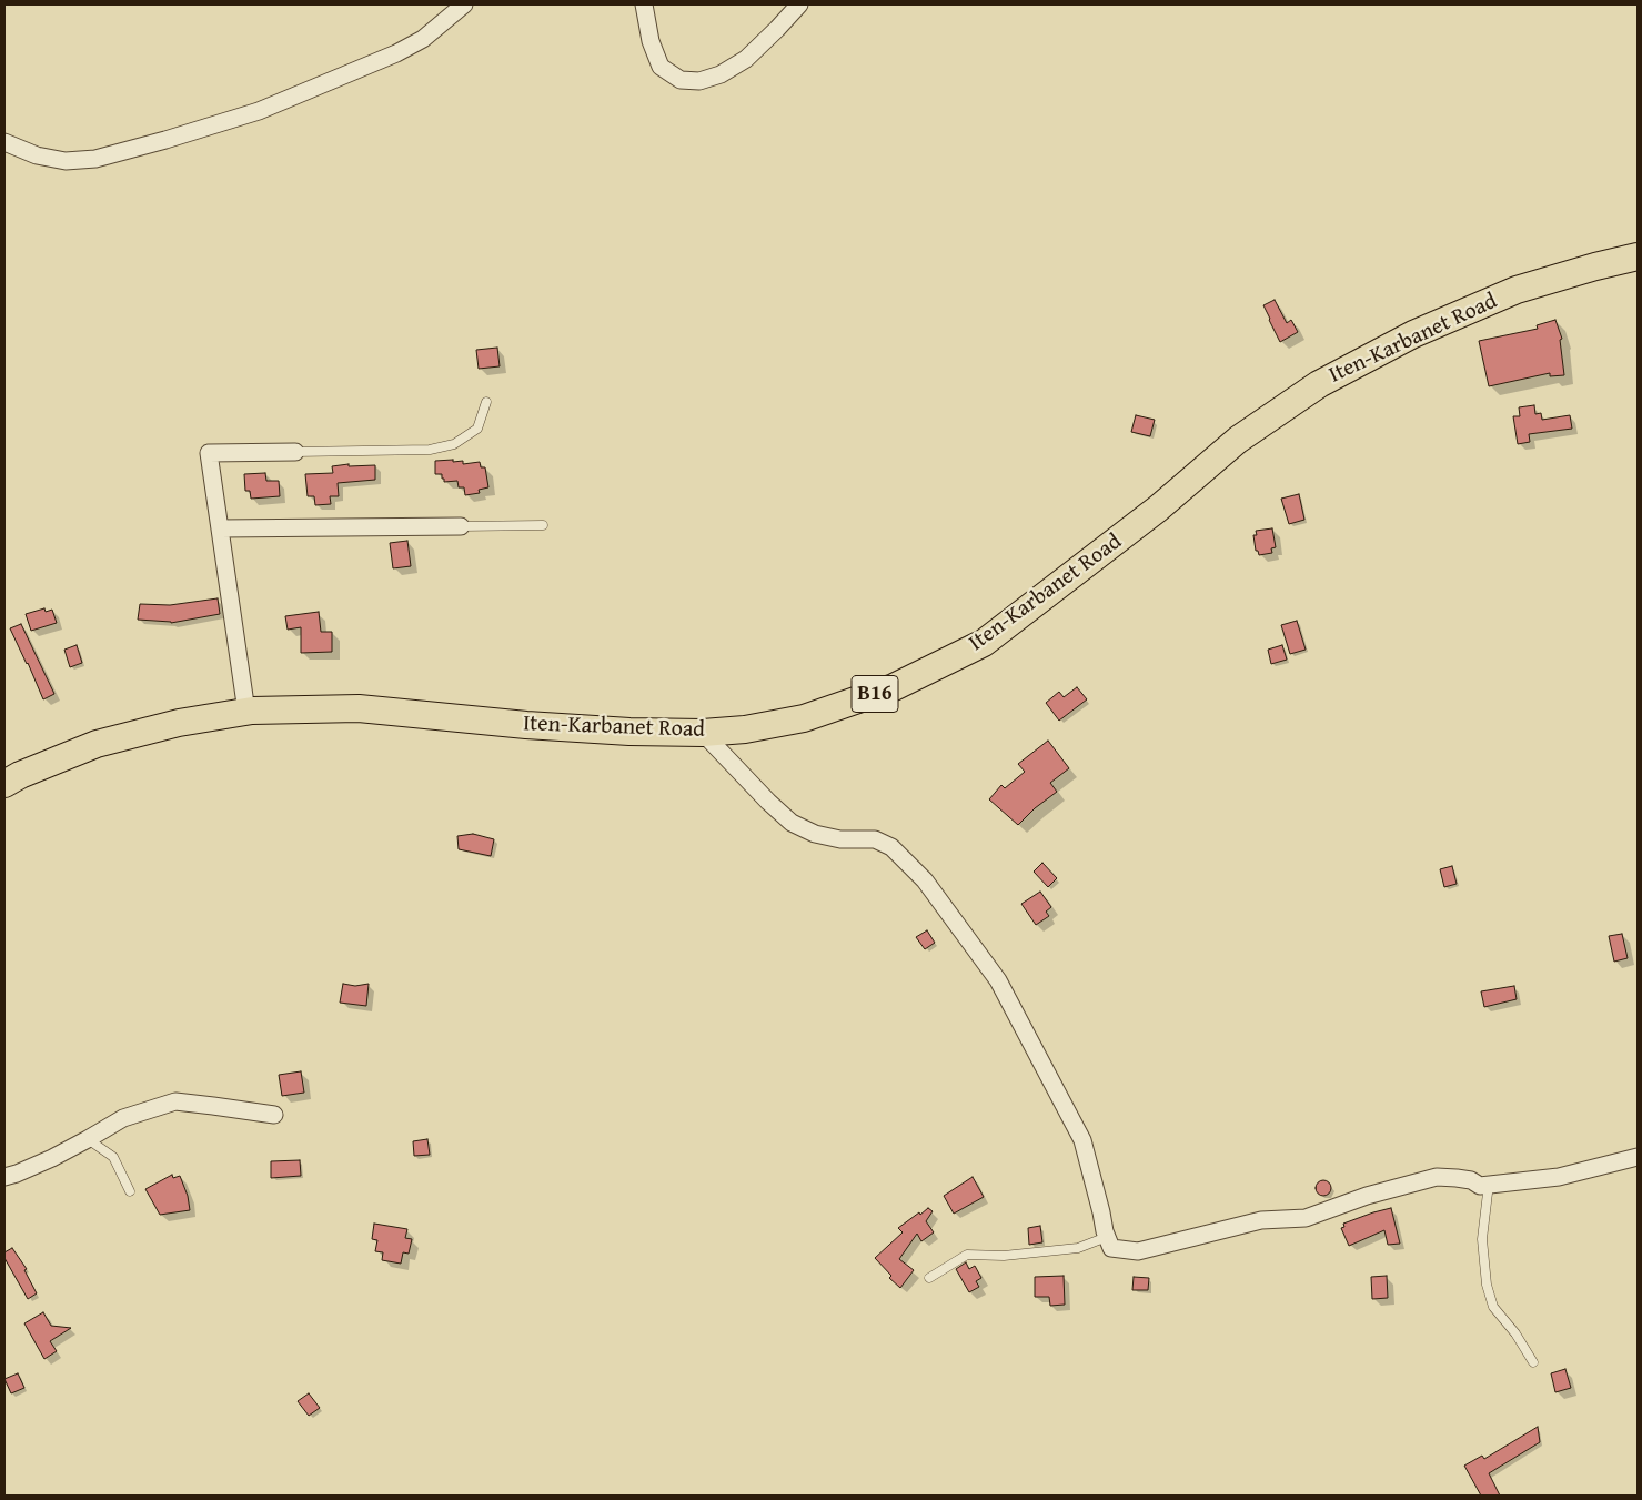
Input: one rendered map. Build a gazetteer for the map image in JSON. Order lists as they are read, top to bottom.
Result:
{
  "streets": {
    "main road": ["Iten-Karbanet Road", "B16"]
  }
}
